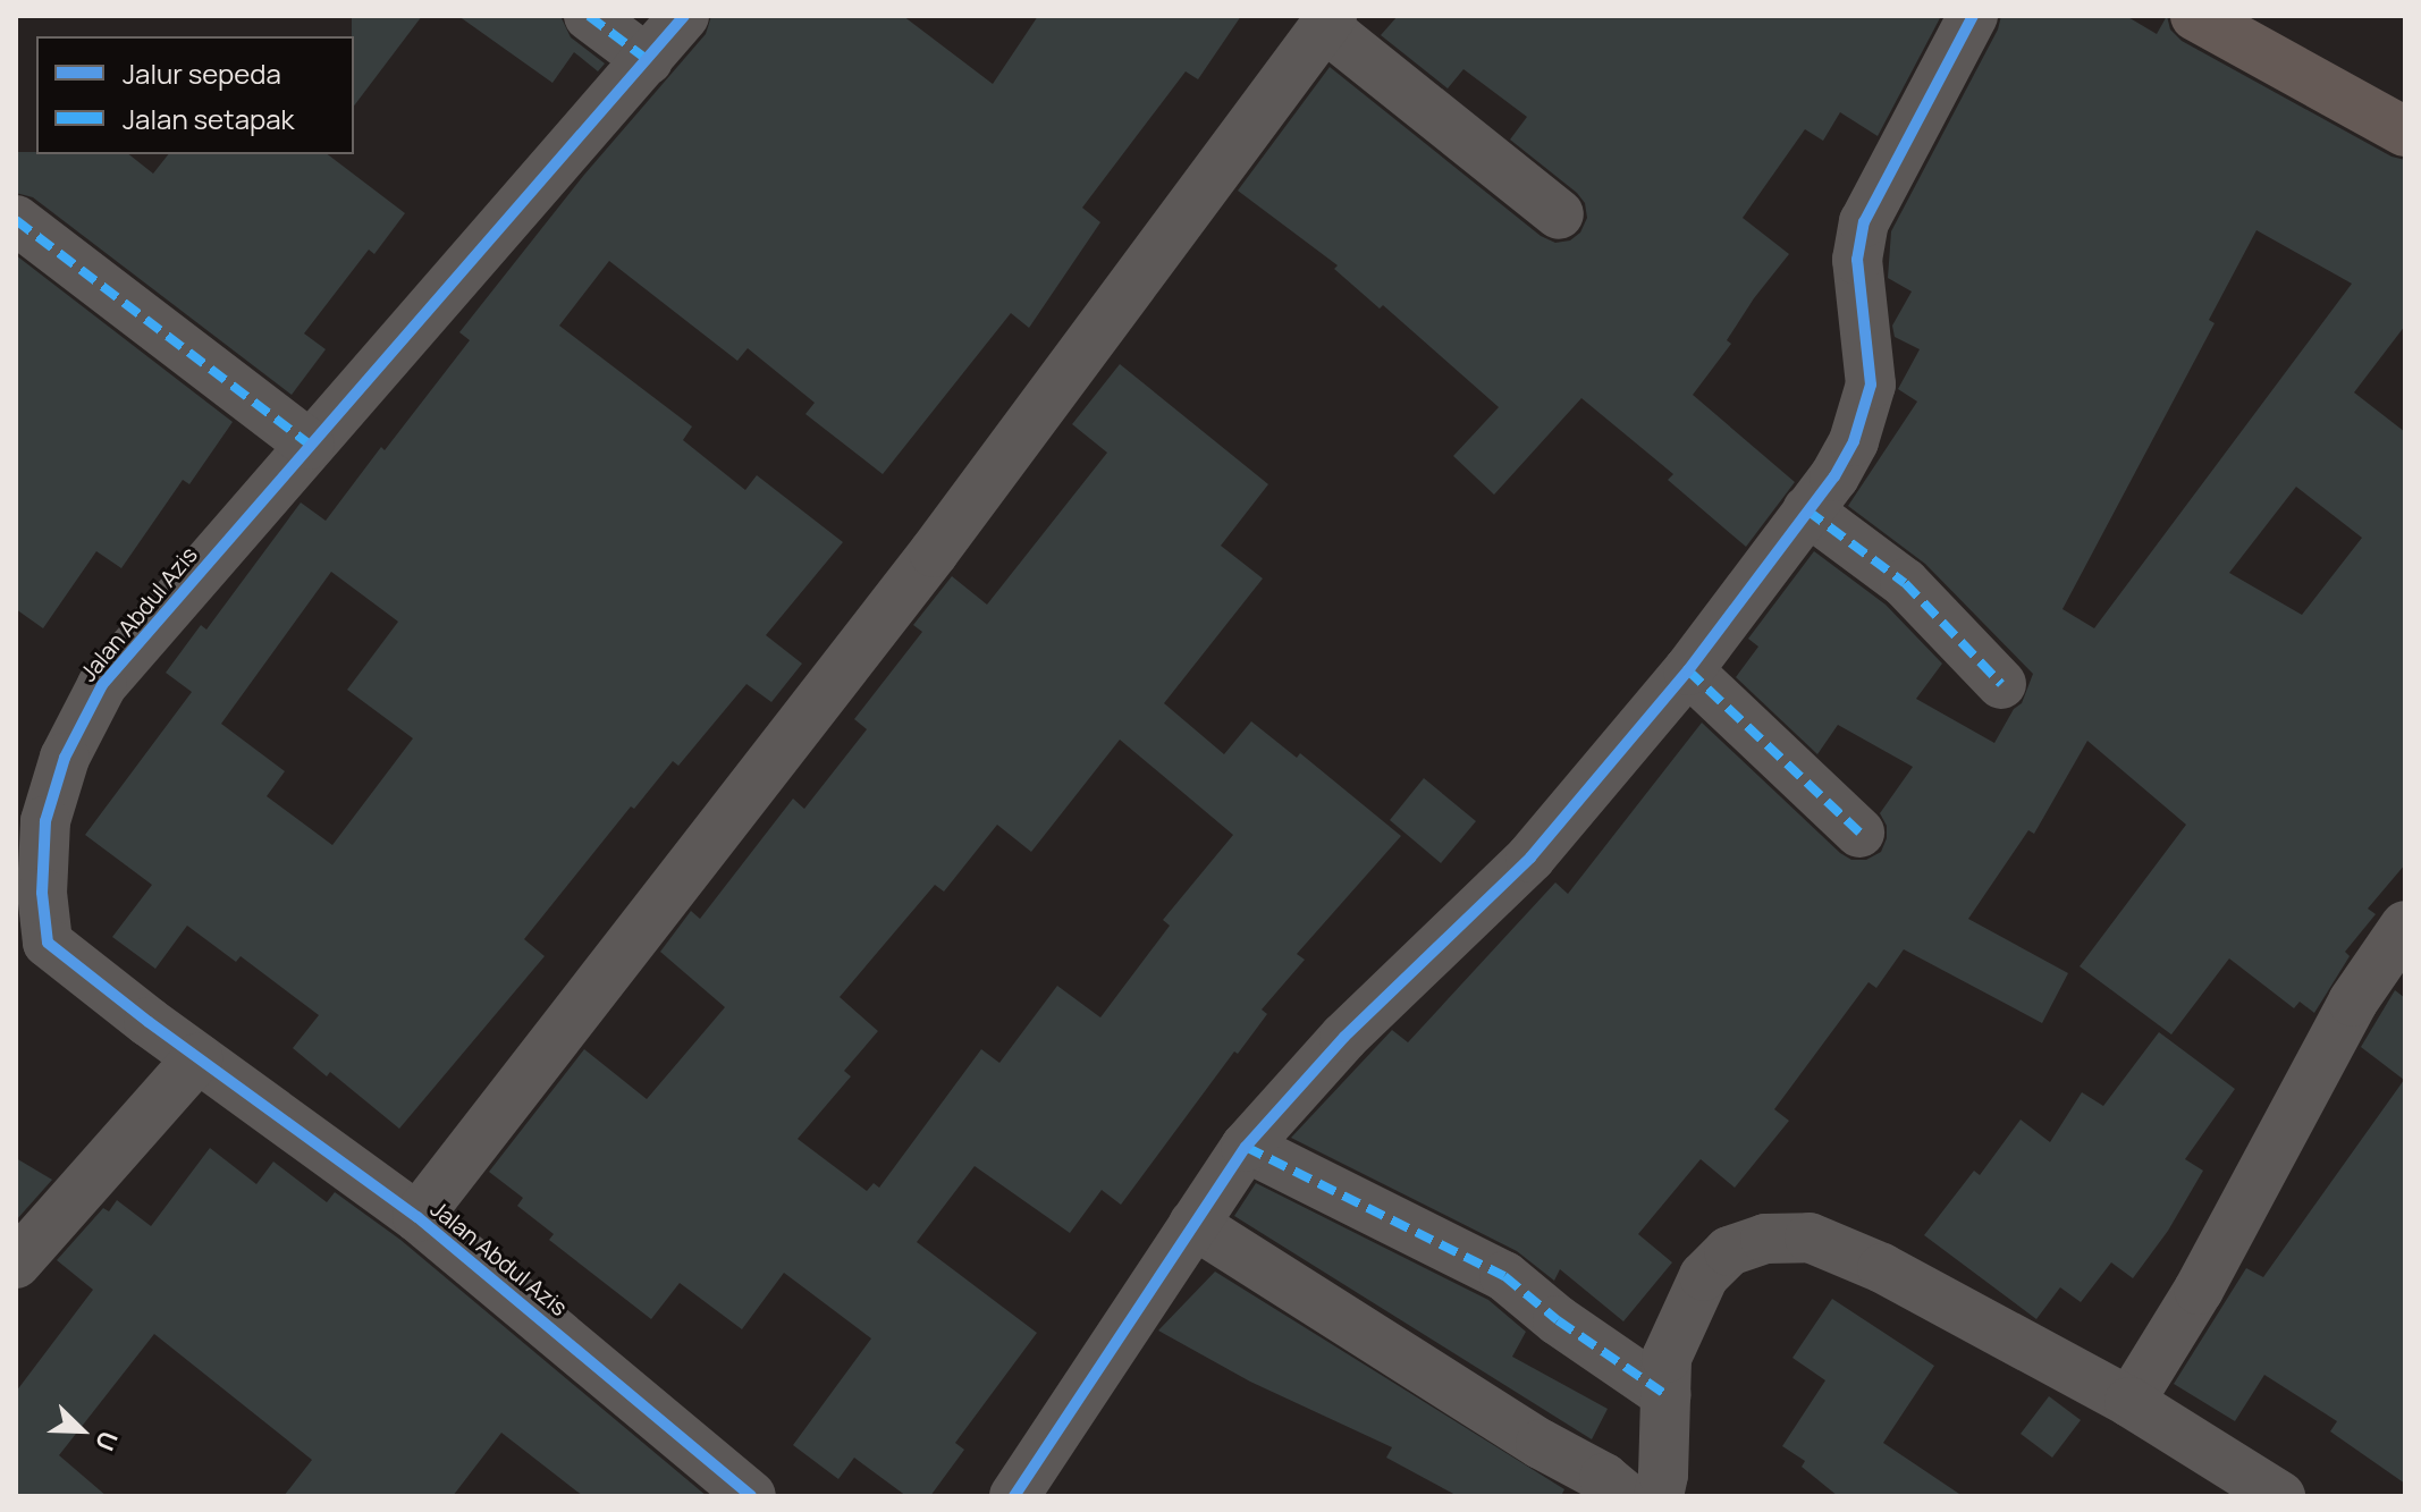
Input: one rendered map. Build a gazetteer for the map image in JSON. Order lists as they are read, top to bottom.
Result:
{
  "streets": {
    "street": ["Jalan Abdul Azis"]
  },
  "legend": ["Jalur sepeda", "Jalan setapak"],
  "north": "bottom right"
}
